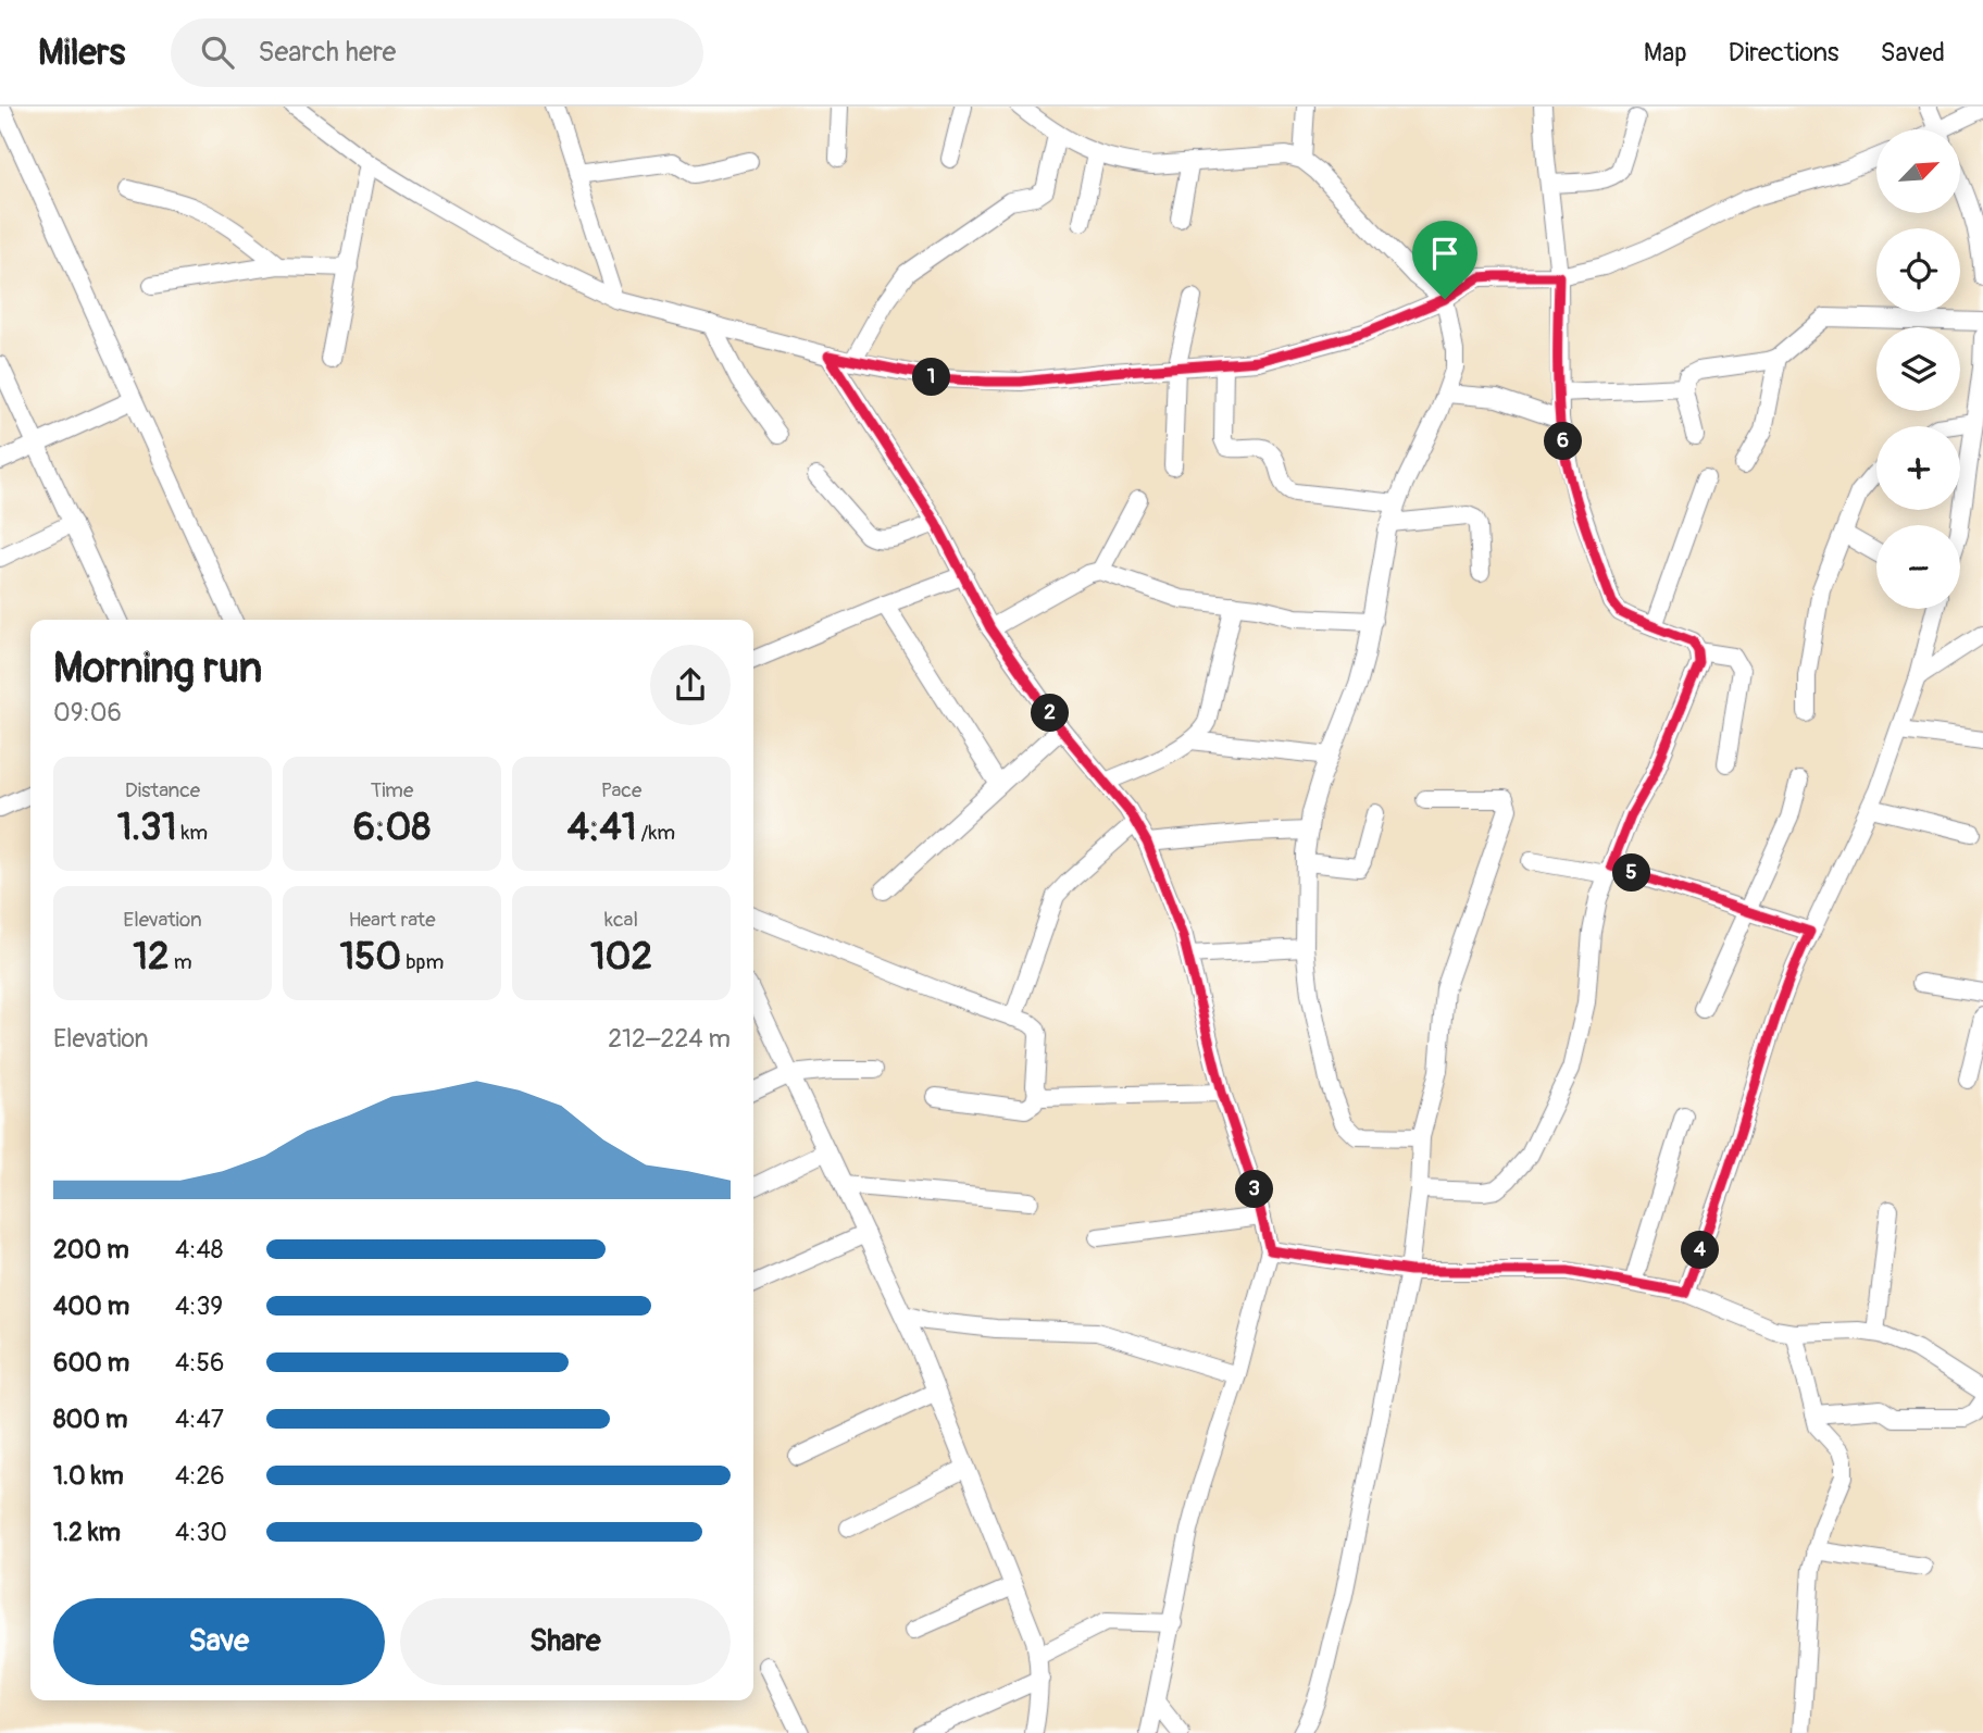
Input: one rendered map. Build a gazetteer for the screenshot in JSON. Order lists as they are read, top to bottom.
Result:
{
  "north": "top right",
  "page": {
    "header": "Milers",
    "search": "Search here",
    "nav": ["Map", "Directions", "Saved"],
    "map_buttons": ["+", "−"],
    "pins": [
      "1",
      "6",
      "2",
      "5",
      "3",
      "4"
    ],
    "heading": ["Morning run", "09:06"],
    "stats": [
      ["Distance", "1.31 km"],
      ["Time", "6:08"],
      ["Pace", "4:41 /km"],
      ["Elevation", "12 m"],
      ["Heart rate", "150 bpm"],
      ["kcal", "102"]
    ],
    "chart": ["Elevation", "212–224 m"],
    "list": [
      {
        "name": "200 m",
        "note": "4:48"
      },
      {
        "name": "400 m",
        "note": "4:39"
      },
      {
        "name": "600 m",
        "note": "4:56"
      },
      {
        "name": "800 m",
        "note": "4:47"
      },
      {
        "name": "1.0 km",
        "note": "4:26"
      },
      {
        "name": "1.2 km",
        "note": "4:30"
      }
    ],
    "buttons": ["Save", "Share"]
  }
}
